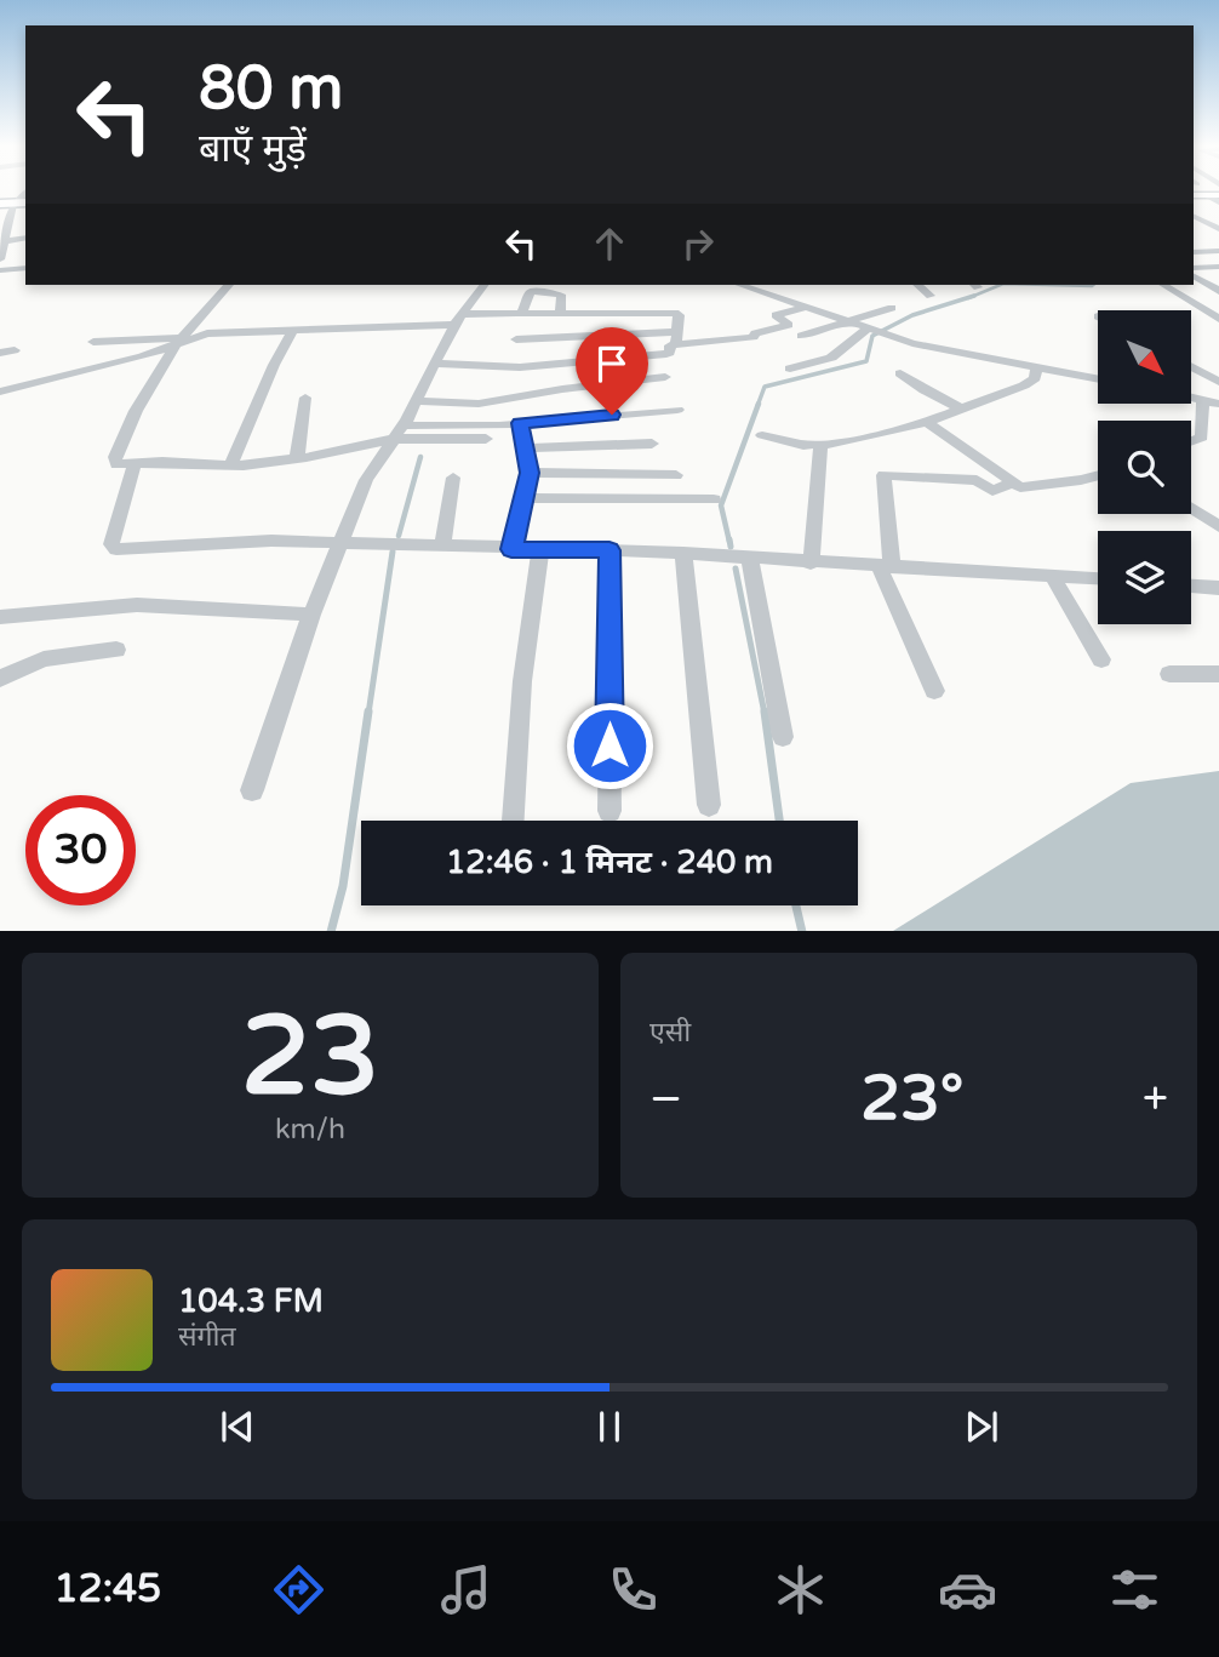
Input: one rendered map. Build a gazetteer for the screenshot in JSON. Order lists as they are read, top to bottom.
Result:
{
  "north": "bottom right",
  "page": {
    "turn": ["80 m", "बाएँ मुड़ें"],
    "limit": "30",
    "trip": "12:46 · 1 मिनट · 240 m",
    "tile": [
      ["23", "km/h"],
      "एसी"
    ],
    "heat": ["−", "23°", "+"],
    "song": ["104.3 FM", "संगीत"],
    "tabs": "12:45"
  }
}
